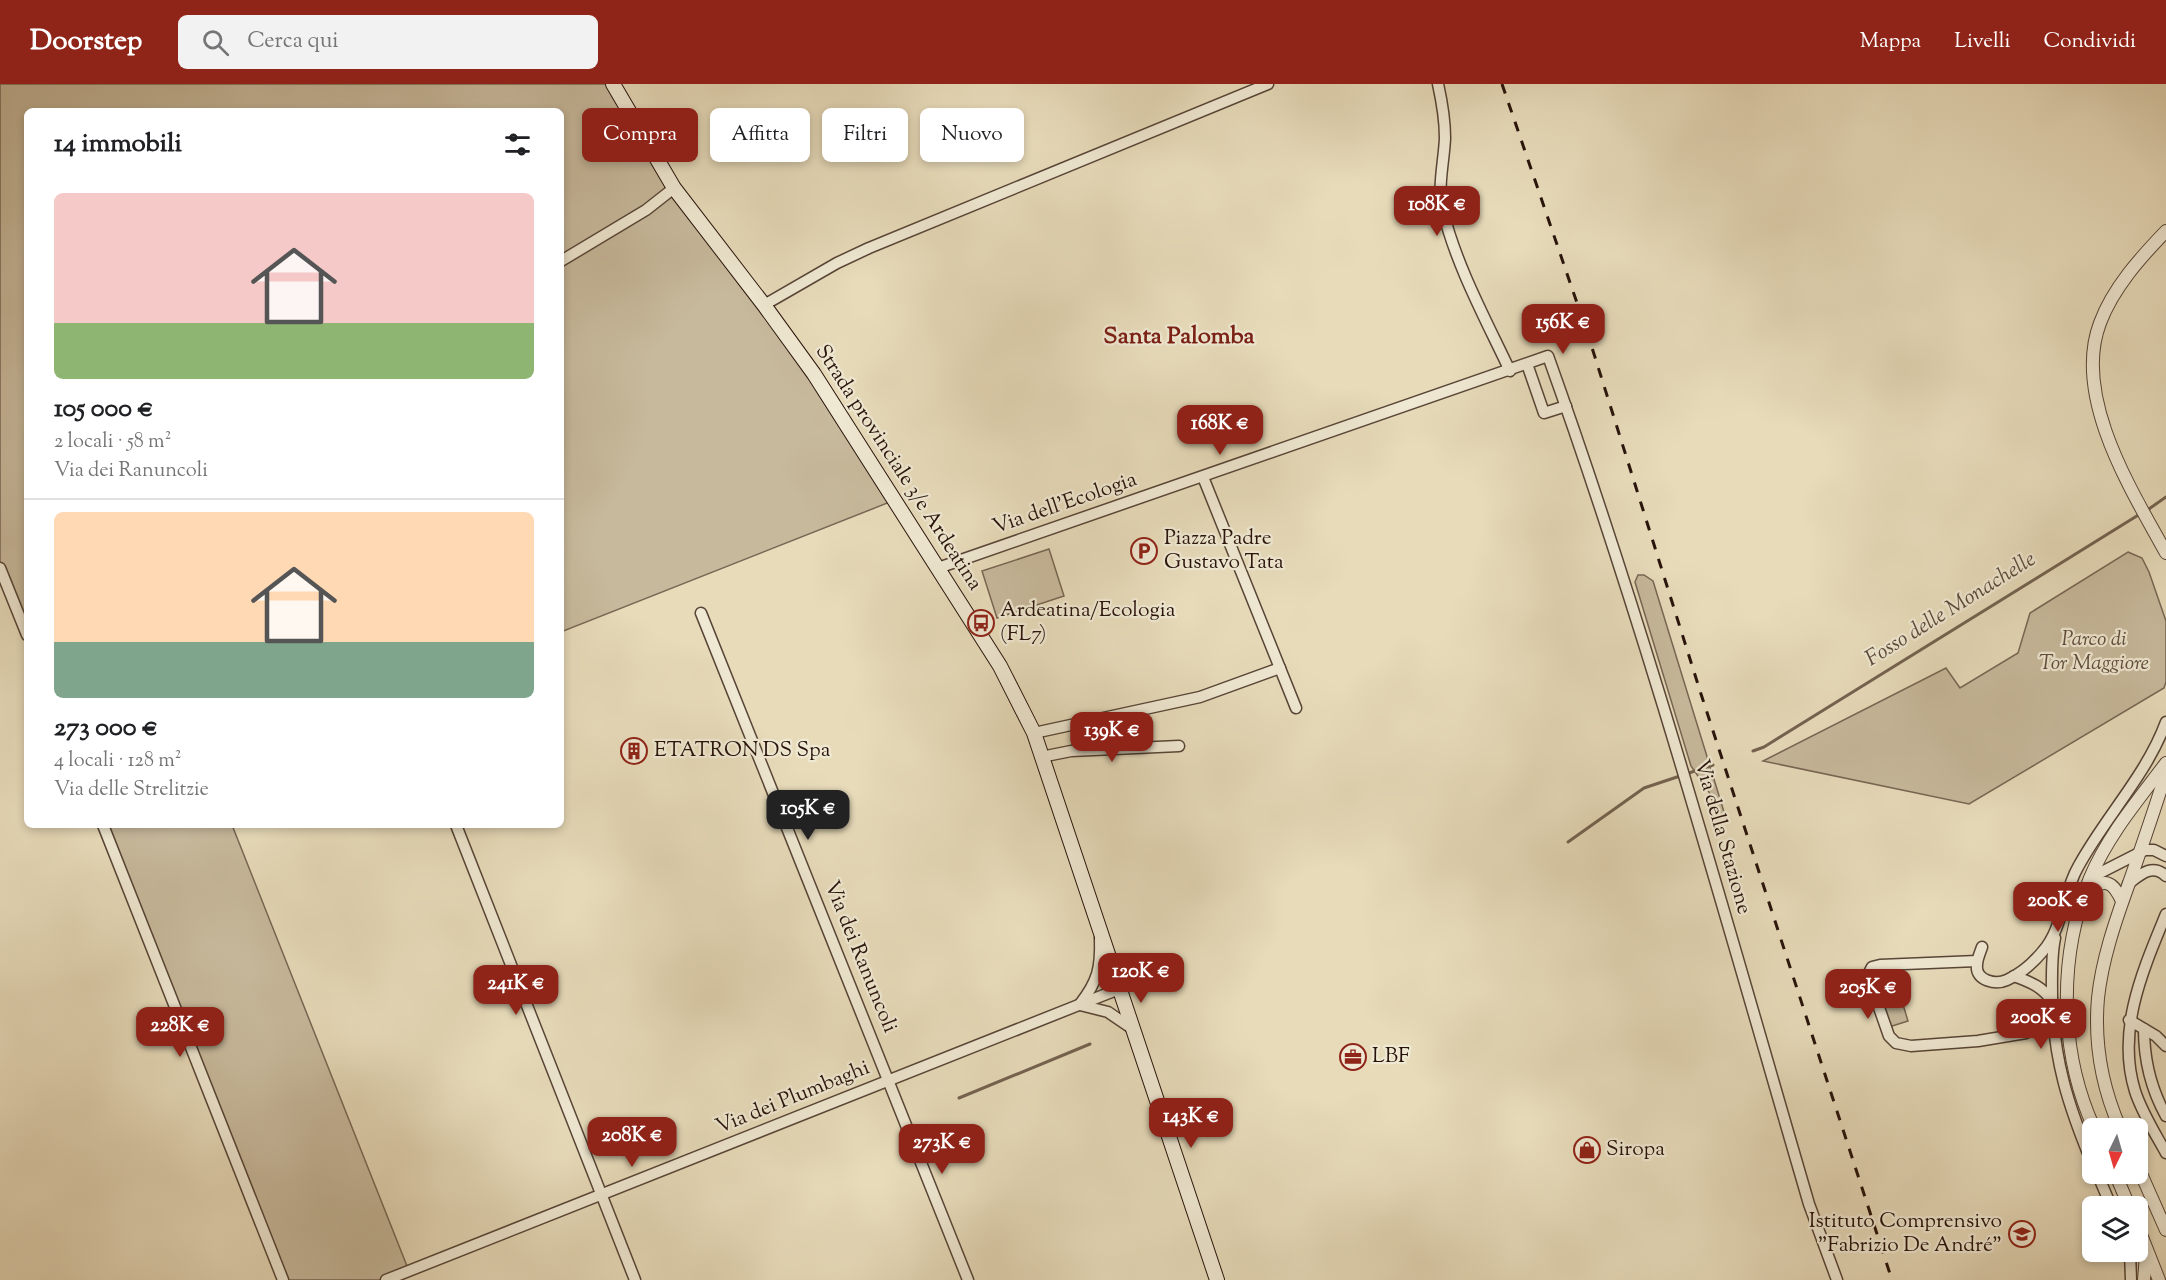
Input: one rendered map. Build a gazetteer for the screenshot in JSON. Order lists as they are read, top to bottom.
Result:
{
  "streets": {
    "main road": ["Strada provinciale 3/e Ardeatina"],
    "street": [
      "Via dell'Ecologia",
      "Via della Stazione",
      "Via dei Ranuncoli",
      "Via dei Plumbaghi"
    ]
  },
  "crossings": [
    ["Strada provinciale 3/e Ardeatina", "Via dell'Ecologia"],
    ["Strada provinciale 3/e Ardeatina", "Via dei Plumbaghi"],
    ["Via dei Ranuncoli", "Via dei Plumbaghi"]
  ],
  "districts": ["Santa Palomba"],
  "water": ["Fosso delle Monachelle"],
  "parks": ["Parco di Tor Maggiore"],
  "places": {
    "parking": ["Piazza Padre Gustavo Tata"],
    "bus stop": ["Ardeatina/Ecologia (FL7)"],
    "building": ["ETATRON DS Spa"],
    "office": ["LBF"],
    "shop": ["Siropa"],
    "school or university": ["Istituto Comprensivo \"Fabrizio De André\""]
  },
  "north": "bottom",
  "page": {
    "header": "Doorstep",
    "search": "Cerca qui",
    "nav": ["Mappa", "Livelli", "Condividi"],
    "chip": [
      "Compra",
      "Affitta",
      "Filtri",
      "Nuovo"
    ],
    "heading": "14 immobili",
    "list": [
      {
        "name": "105 000 €",
        "note": "2 locali · 58 m² · Via dei Ranuncoli"
      },
      {
        "name": "273 000 €",
        "note": "4 locali · 128 m² · Via delle Strelitzie"
      }
    ],
    "price": [
      "108K €",
      "156K €",
      "168K €",
      "139K €",
      "105K €",
      "200K €",
      "120K €",
      "241K €",
      "205K €",
      "200K €",
      "228K €",
      "143K €",
      "208K €",
      "273K €"
    ]
  }
}
